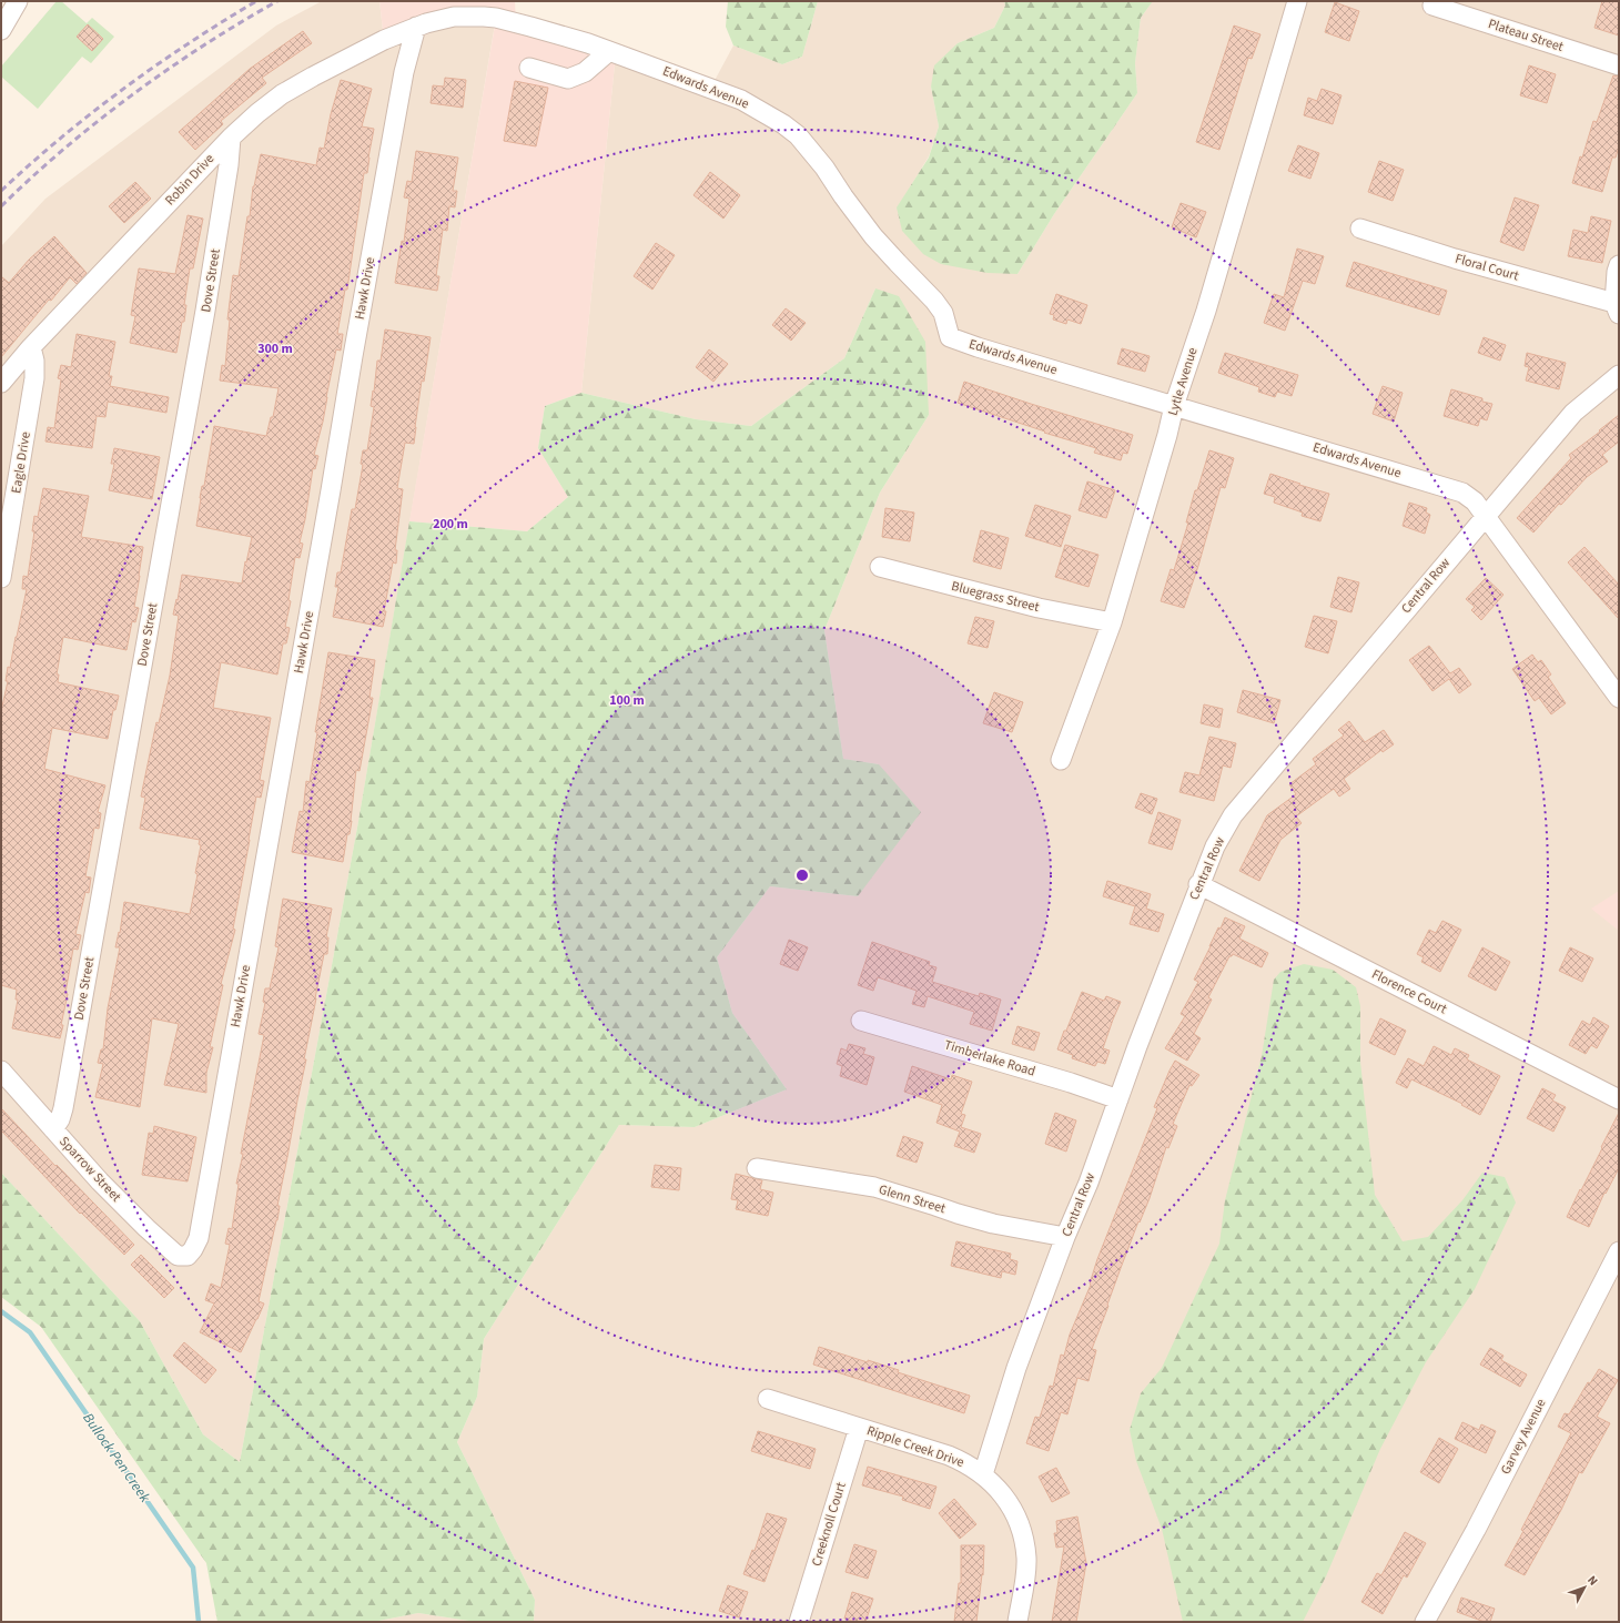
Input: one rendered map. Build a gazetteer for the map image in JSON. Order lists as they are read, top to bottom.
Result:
{
  "streets": {
    "street": [
      "Plateau Street",
      "Edwards Avenue",
      "Robin Drive",
      "Floral Court",
      "Dove Street",
      "Hawk Drive",
      "Lytle Avenue",
      "Eagle Drive",
      "Central Row",
      "Bluegrass Street",
      "Florence Court",
      "Timberlake Road",
      "Sparrow Street",
      "Glenn Street",
      "Garvey Avenue",
      "Ripple Creek Drive",
      "Creeknoll Court"
    ]
  },
  "crossings": [
    ["Edwards Avenue", "Robin Drive"],
    ["Edwards Avenue", "Hawk Drive"],
    ["Edwards Avenue", "Lytle Avenue"],
    ["Edwards Avenue", "Central Row"],
    ["Robin Drive", "Dove Street"],
    ["Robin Drive", "Hawk Drive"],
    ["Robin Drive", "Eagle Drive"],
    ["Dove Street", "Sparrow Street"],
    ["Hawk Drive", "Sparrow Street"],
    ["Lytle Avenue", "Bluegrass Street"],
    ["Central Row", "Florence Court"],
    ["Central Row", "Timberlake Road"],
    ["Central Row", "Glenn Street"],
    ["Central Row", "Ripple Creek Drive"],
    ["Ripple Creek Drive", "Creeknoll Court"]
  ],
  "water": ["Bullock Pen Creek"],
  "north": "top right",
  "rings": ["300 m", "200 m", "100 m"]
}
